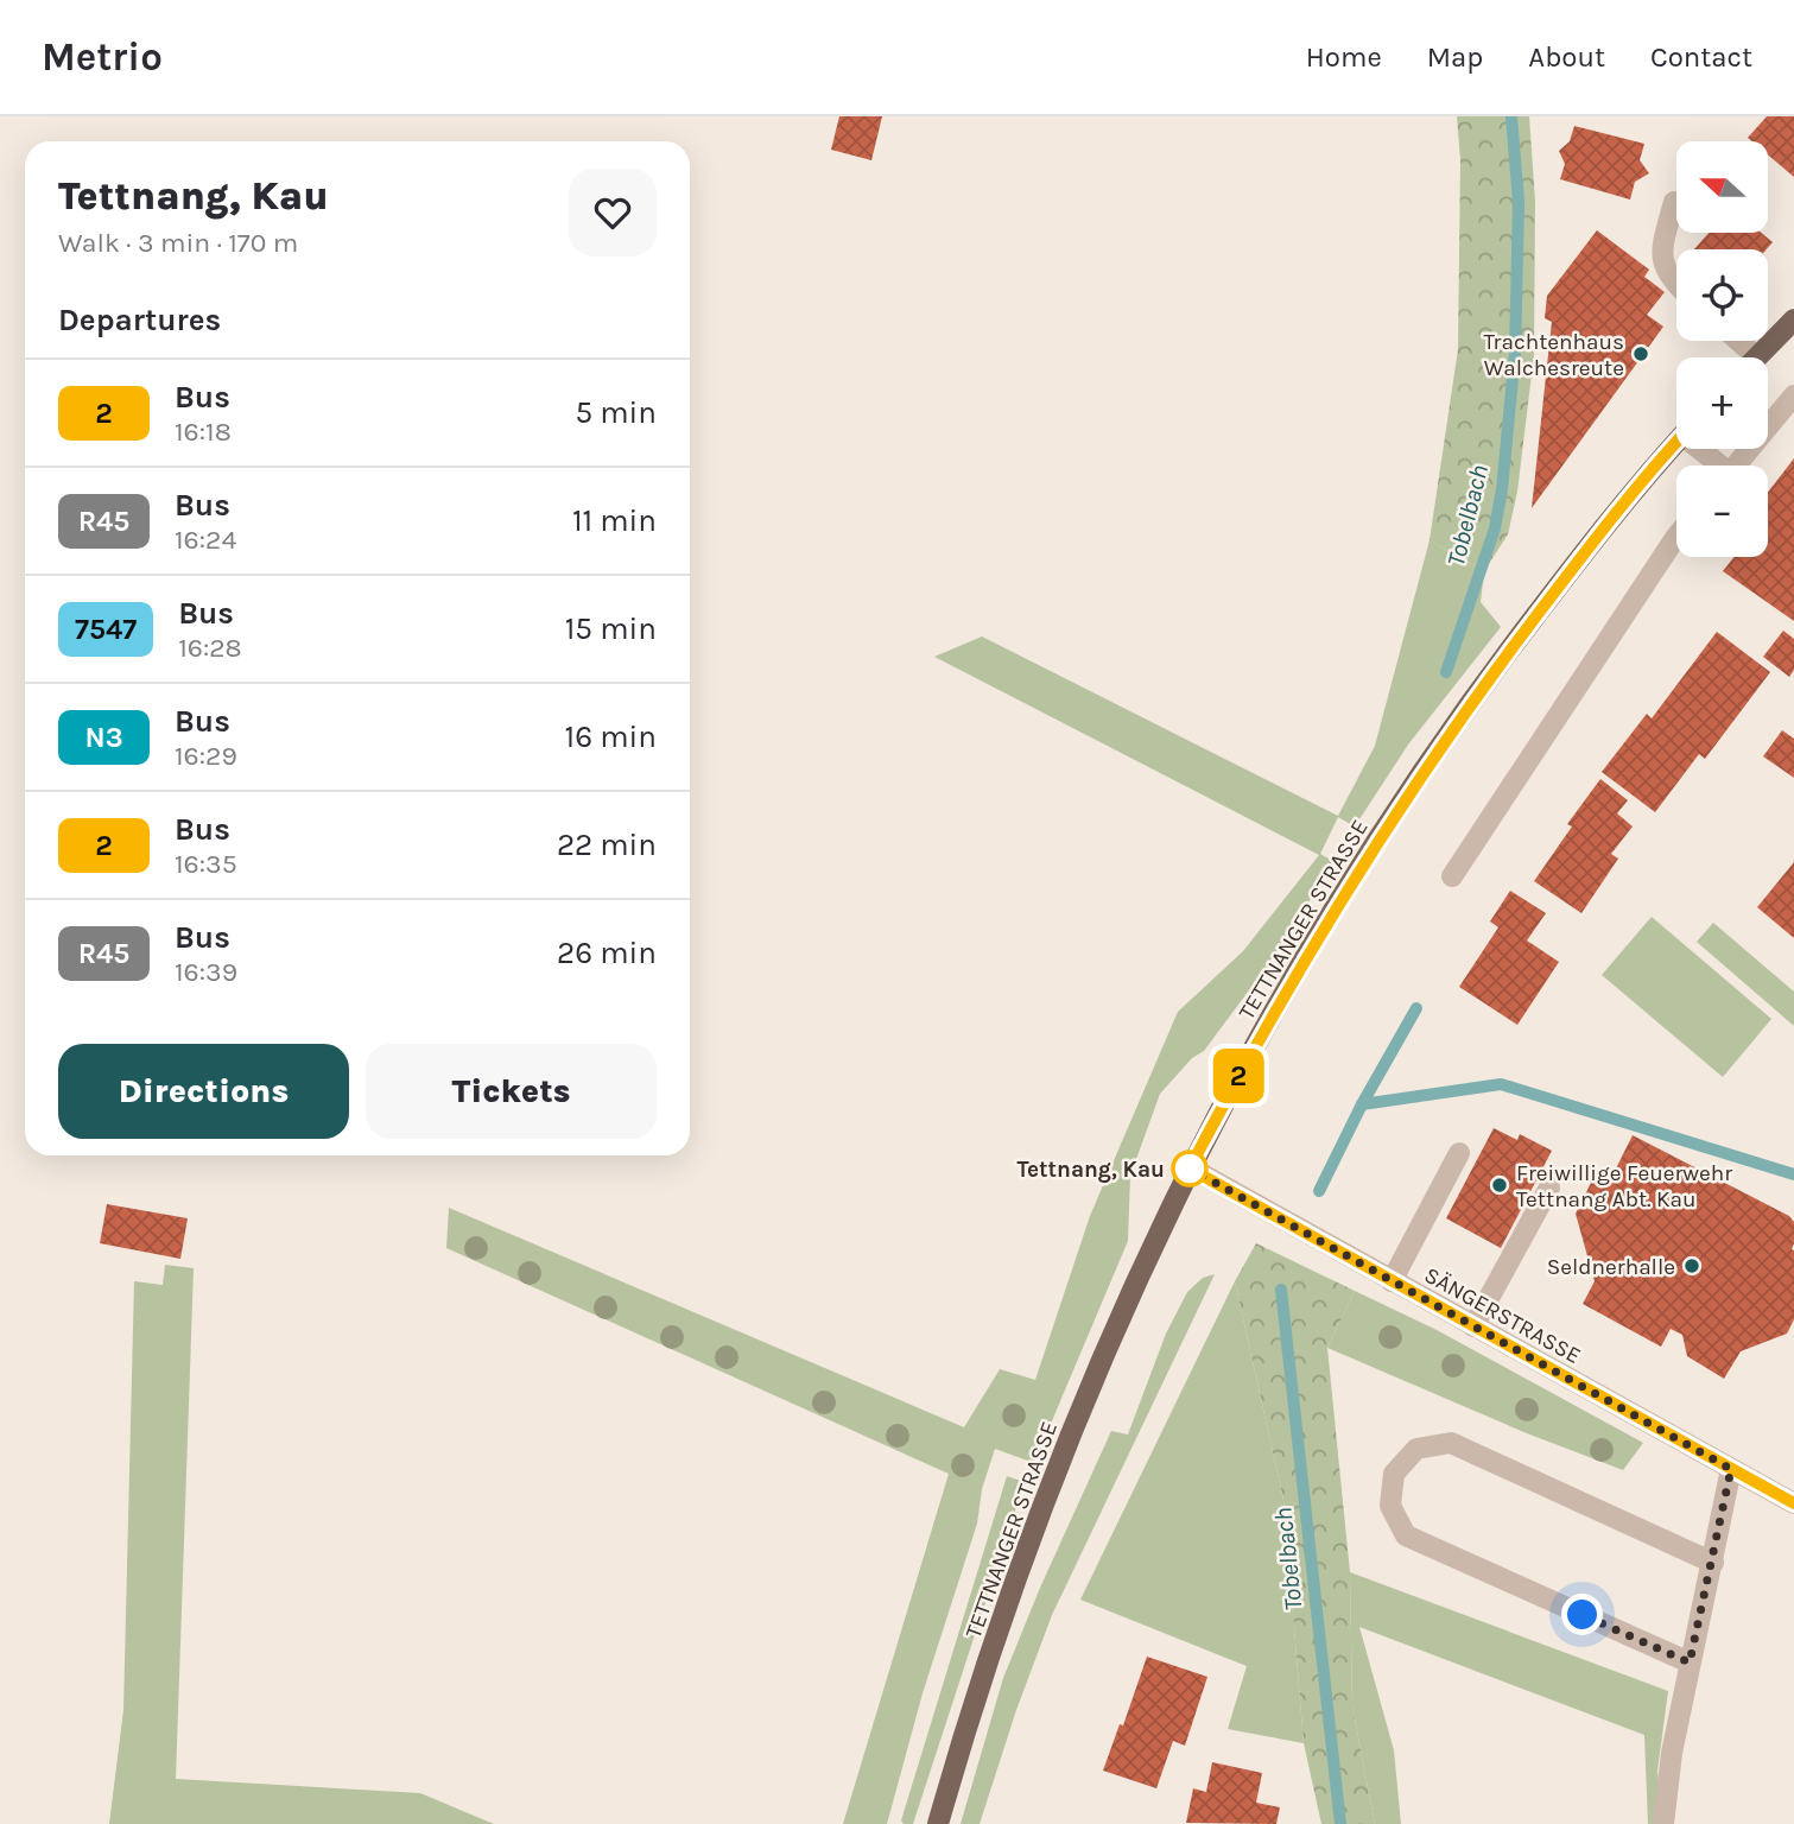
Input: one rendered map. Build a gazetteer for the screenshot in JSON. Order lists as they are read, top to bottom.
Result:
{
  "streets": {
    "main road": ["TETTNANGER STRASSE"],
    "street": ["SÄNGERSTRASSE"]
  },
  "crossings": [
    ["TETTNANGER STRASSE", "SÄNGERSTRASSE"]
  ],
  "water": ["Tobelbach"],
  "places": [
    "Trachtenhaus Walchesreute",
    "Tettnang, Kau",
    "Freiwillige Feuerwehr Tettnang Abt. Kau",
    "Seldnerhalle"
  ],
  "lines": ["bus line 2"],
  "north": "left",
  "page": {
    "header": "Metrio",
    "nav": [
      "Home",
      "Map",
      "About",
      "Contact"
    ],
    "on_map": "2",
    "map_buttons": ["+", "−"],
    "heading": [
      ["Tettnang, Kau", "Walk · 3 min · 170 m"],
      "Departures"
    ],
    "list": [
      {
        "mark": "2",
        "name": "Bus",
        "note": "16:18",
        "value": "5 min"
      },
      {
        "mark": "R45",
        "name": "Bus",
        "note": "16:24",
        "value": "11 min"
      },
      {
        "mark": "7547",
        "name": "Bus",
        "note": "16:28",
        "value": "15 min"
      },
      {
        "mark": "N3",
        "name": "Bus",
        "note": "16:29",
        "value": "16 min"
      },
      {
        "mark": "2",
        "name": "Bus",
        "note": "16:35",
        "value": "22 min"
      },
      {
        "mark": "R45",
        "name": "Bus",
        "note": "16:39",
        "value": "26 min"
      }
    ],
    "buttons": ["Directions", "Tickets"]
  }
}
